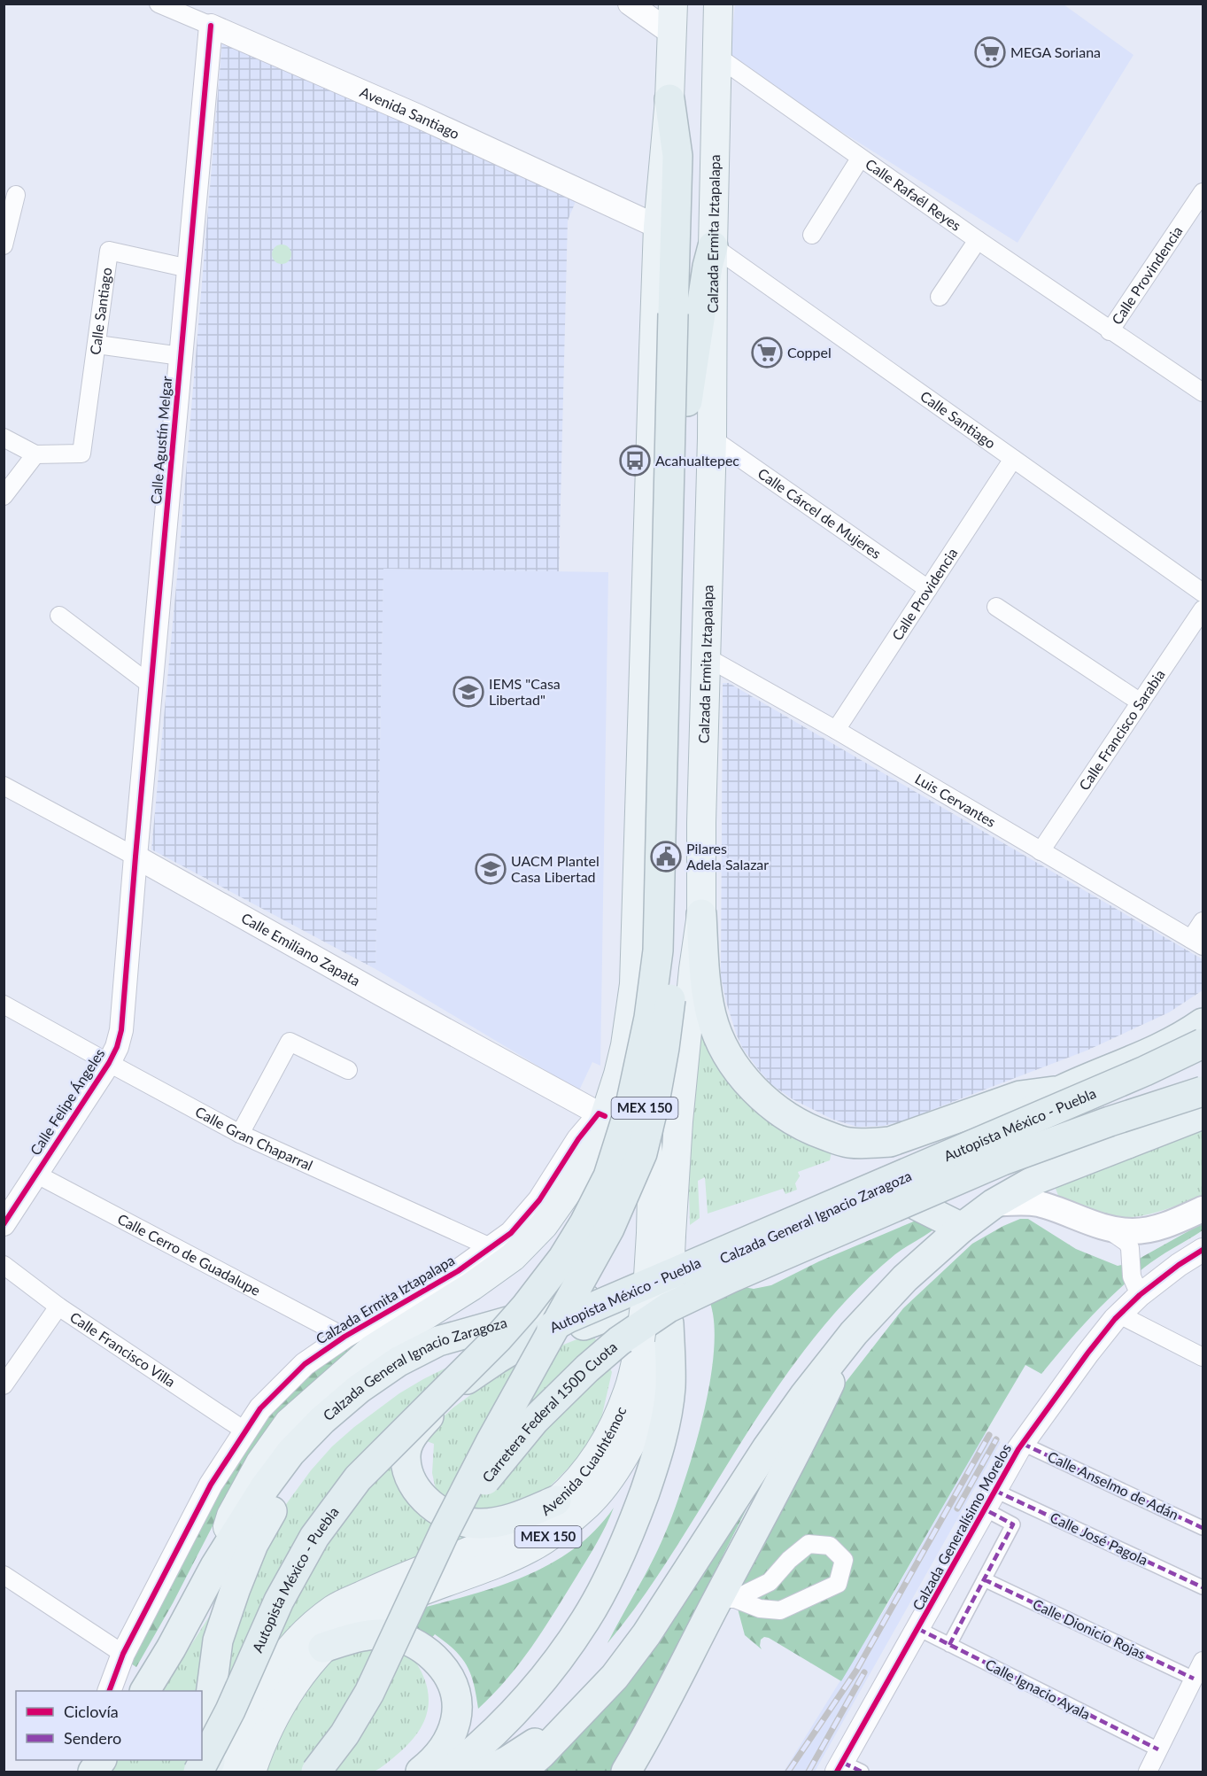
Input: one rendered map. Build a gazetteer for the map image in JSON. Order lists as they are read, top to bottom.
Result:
{
  "streets": {
    "highway": [
      "Calzada Ermita Iztapalapa",
      "Autopista México - Puebla",
      "Calzada General Ignacio Zaragoza",
      "Carretera Federal 150D Cuota"
    ],
    "main road": ["MEX 150", "Avenida Cuauhtémoc"],
    "street": [
      "Avenida Santiago",
      "Calle Rafaél Reyes",
      "Calle Provindencia",
      "Calle Santiago",
      "Calle Agustín Melgar",
      "Calle Cárcel de Mujeres",
      "Calle Providencia",
      "Calle Francisco Sarabia",
      "Luis Cervantes",
      "Calle Emiliano Zapata",
      "Calle Felipe Ángeles",
      "Calle Gran Chaparral",
      "Calle Cerro de Guadalupe",
      "Calle Francisco Villa",
      "Calle Anselmo de Adán",
      "Calzada Generalísimo Morelos",
      "Calle José Pagola",
      "Calle Dionicio Rojas",
      "Calle Ignacio Ayala"
    ]
  },
  "crossings": [
    ["Avenida Santiago", "Calzada Ermita Iztapalapa"],
    ["Avenida Santiago", "Calle Agustín Melgar"],
    ["Calle Rafaél Reyes", "Calzada Ermita Iztapalapa"],
    ["Calle Rafaél Reyes", "Calle Provindencia"],
    ["Calzada Ermita Iztapalapa", "Calle Santiago"],
    ["Calzada Ermita Iztapalapa", "Calle Cárcel de Mujeres"],
    ["Calzada Ermita Iztapalapa", "Luis Cervantes"],
    ["Calzada Ermita Iztapalapa", "Calle Emiliano Zapata"],
    ["Calzada Ermita Iztapalapa", "Autopista México - Puebla"],
    ["Calzada Ermita Iztapalapa", "Calle Gran Chaparral"],
    ["Calzada Ermita Iztapalapa", "Calzada General Ignacio Zaragoza"],
    ["Calzada Ermita Iztapalapa", "Calle Cerro de Guadalupe"],
    ["Calzada Ermita Iztapalapa", "Calle Francisco Villa"],
    ["Calzada Ermita Iztapalapa", "Carretera Federal 150D Cuota"],
    ["Calzada Ermita Iztapalapa", "Avenida Cuauhtémoc"],
    ["Calle Santiago", "Calle Agustín Melgar"],
    ["Calle Santiago", "Calle Providencia"],
    ["Calle Agustín Melgar", "Calle Emiliano Zapata"],
    ["Calle Agustín Melgar", "Calle Felipe Ángeles"],
    ["Calle Cárcel de Mujeres", "Calle Providencia"],
    ["Calle Providencia", "Luis Cervantes"],
    ["Calle Francisco Sarabia", "Luis Cervantes"],
    ["Calle Emiliano Zapata", "Calle Felipe Ángeles"],
    ["Calle Felipe Ángeles", "Calle Gran Chaparral"],
    ["Calle Felipe Ángeles", "Calle Cerro de Guadalupe"],
    ["Autopista México - Puebla", "Carretera Federal 150D Cuota"],
    ["Autopista México - Puebla", "Avenida Cuauhtémoc"],
    ["Carretera Federal 150D Cuota", "Avenida Cuauhtémoc"],
    ["Calle Anselmo de Adán", "Calzada Generalísimo Morelos"],
    ["Calzada Generalísimo Morelos", "Calle José Pagola"],
    ["Calzada Generalísimo Morelos", "Calle Ignacio Ayala"]
  ],
  "places": {
    "supermarket": ["MEGA Soriana", "Coppel"],
    "bus stop": ["Acahualtepec"],
    "school or university": ["IEMS \"Casa Libertad\"", "UACM Plantel Casa Libertad"],
    "public building": ["Pilares Adela Salazar"]
  },
  "legend": ["Ciclovía", "Sendero"]
}
